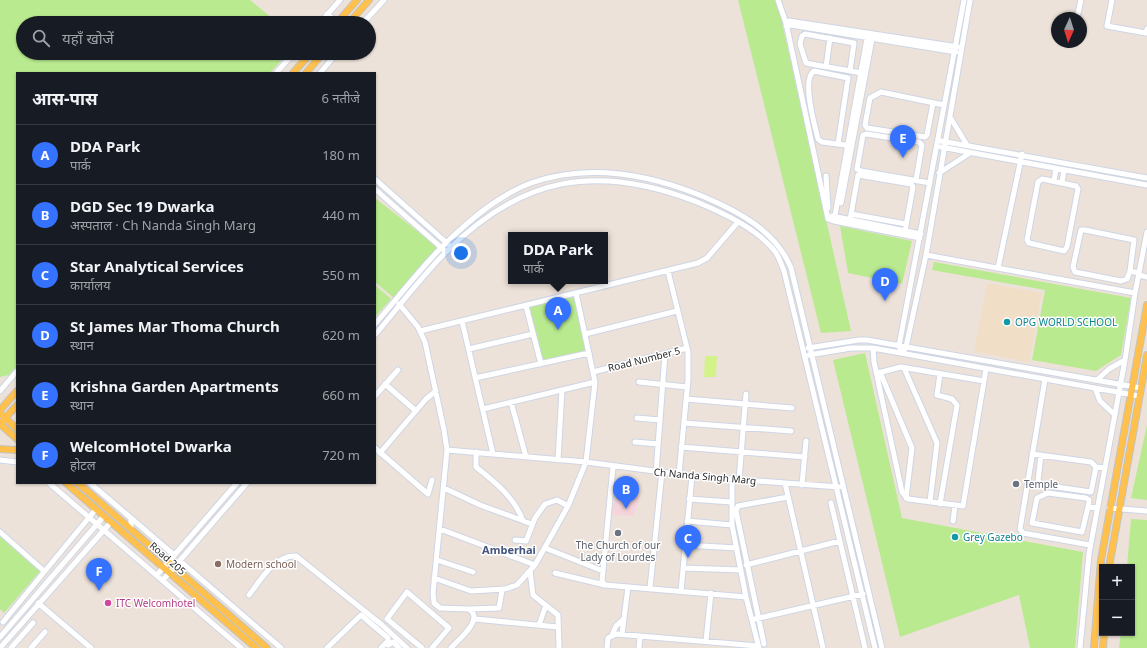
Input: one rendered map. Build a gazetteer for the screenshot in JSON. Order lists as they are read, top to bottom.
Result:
{
  "streets": {
    "main road": ["Road 205"],
    "street": ["Road Number 5", "Ch Nanda Singh Marg"]
  },
  "districts": ["Amberhai"],
  "places": [
    "OPG WORLD SCHOOL",
    "Temple",
    "The Church of our Lady of Lourdes",
    "Grey Gazebo",
    "Modern school",
    "ITC Welcomhotel"
  ],
  "north": "bottom",
  "page": {
    "search": "यहाँ खोजें",
    "heading": ["आस-पास", "6 नतीजे"],
    "list": [
      {
        "mark": "A",
        "name": "DDA Park",
        "note": "पार्क",
        "value": "180 m"
      },
      {
        "mark": "B",
        "name": "DGD Sec 19 Dwarka",
        "note": "अस्पताल · Ch Nanda Singh Marg",
        "value": "440 m"
      },
      {
        "mark": "C",
        "name": "Star Analytical Services",
        "note": "कार्यालय",
        "value": "550 m"
      },
      {
        "mark": "D",
        "name": "St James Mar Thoma Church",
        "note": "स्थान",
        "value": "620 m"
      },
      {
        "mark": "E",
        "name": "Krishna Garden Apartments",
        "note": "स्थान",
        "value": "660 m"
      },
      {
        "mark": "F",
        "name": "WelcomHotel Dwarka",
        "note": "होटल",
        "value": "720 m"
      }
    ],
    "pins": [
      "E",
      "D",
      "A",
      "B",
      "C",
      "F"
    ],
    "popup": ["DDA Park", "पार्क"],
    "map_buttons": ["+", "−"]
  }
}
